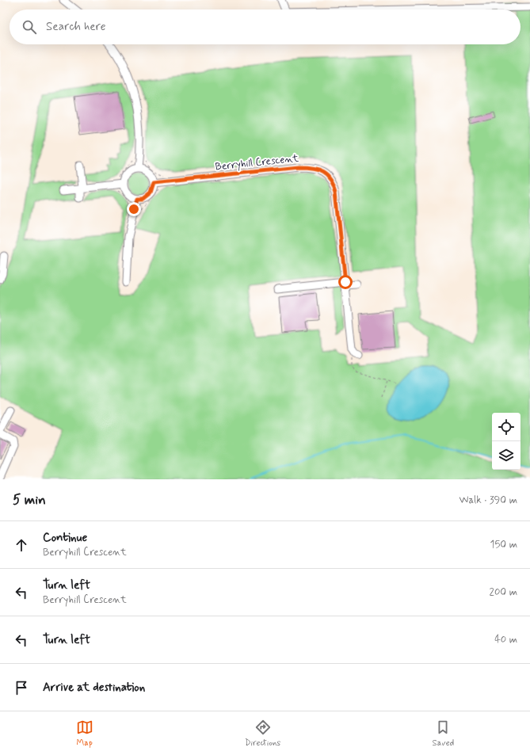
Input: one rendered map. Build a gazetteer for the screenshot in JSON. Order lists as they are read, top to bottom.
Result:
{
  "streets": {
    "street": ["Berryhill Crescent"]
  },
  "page": {
    "search": "Search here",
    "heading": ["5 min", "Walk · 390 m"],
    "list": [
      ["Continue", "Berryhill Crescent", "150 m"],
      ["Turn left", "Berryhill Crescent", "200 m"],
      ["Turn left", "40 m"],
      "Arrive at destination"
    ],
    "nav": ["Map", "Directions", "Saved"]
  }
}
